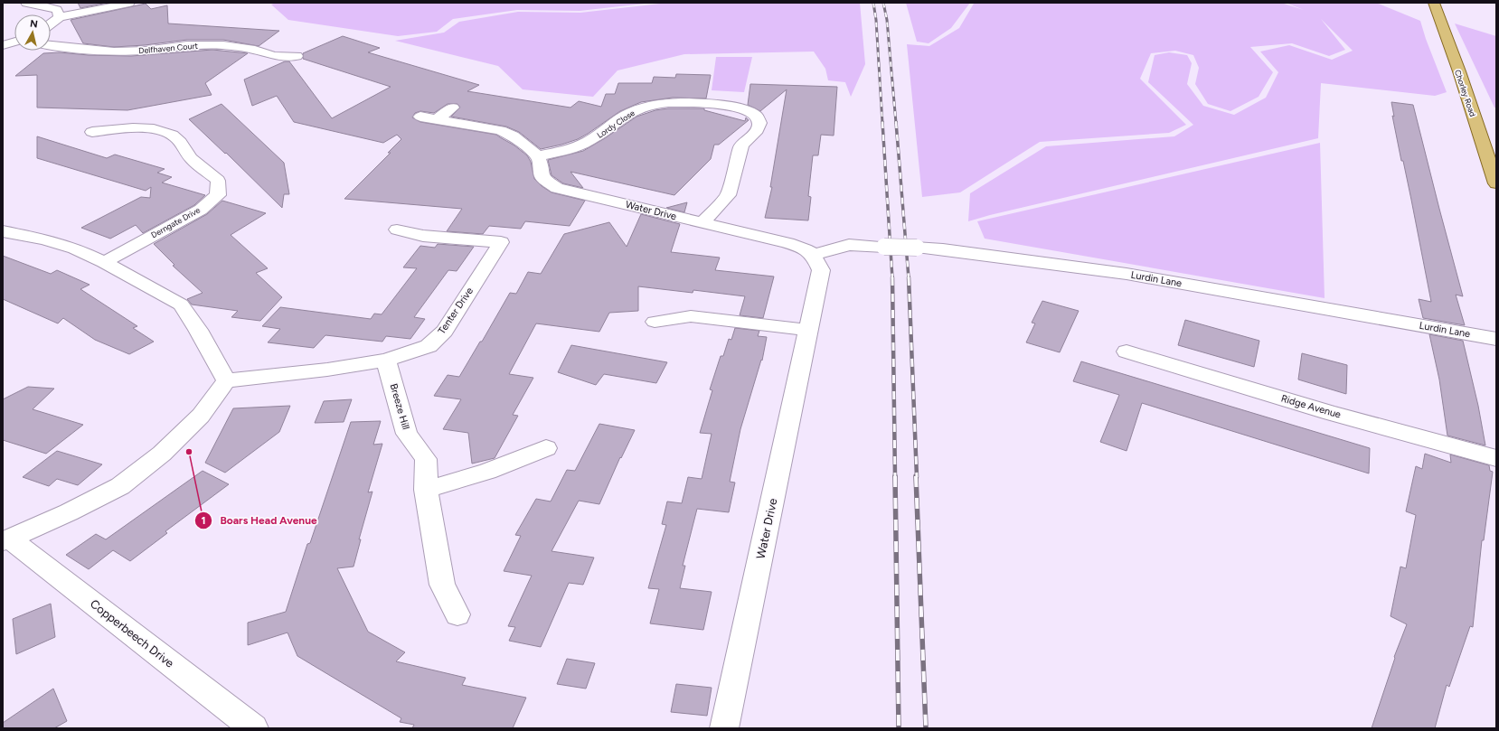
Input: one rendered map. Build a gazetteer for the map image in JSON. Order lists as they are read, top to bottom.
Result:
{
  "streets": {
    "main road": ["Chorley Road"],
    "street": [
      "Delfhaven Court",
      "Lordy Close",
      "Water Drive",
      "Derngate Drive",
      "Lurdin Lane",
      "Tenter Drive",
      "Breeze Hill",
      "Ridge Avenue",
      "Copperbeech Drive"
    ]
  },
  "crossings": [
    ["Lordy Close", "Water Drive"],
    ["Water Drive", "Lurdin Lane"],
    ["Tenter Drive", "Breeze Hill"]
  ],
  "places": ["Boars Head Avenue"],
  "north": "top"
}
